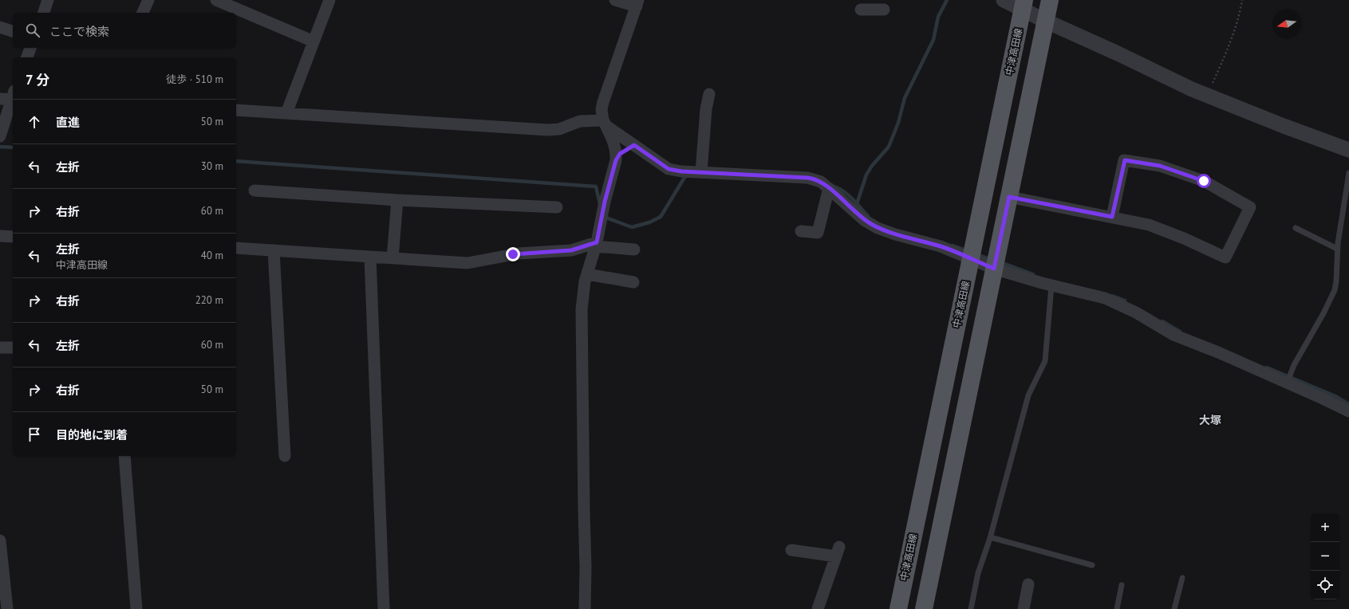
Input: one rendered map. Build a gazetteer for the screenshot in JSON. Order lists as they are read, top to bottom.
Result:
{
  "streets": {
    "main road": ["中津高田線"]
  },
  "districts": ["大塚"],
  "north": "left",
  "page": {
    "search": "ここで検索",
    "heading": ["7 分", "徒歩 · 510 m"],
    "list": [
      ["直進", "50 m"],
      ["左折", "30 m"],
      ["右折", "60 m"],
      ["左折", "中津高田線", "40 m"],
      ["右折", "220 m"],
      ["左折", "60 m"],
      ["右折", "50 m"],
      "目的地に到着"
    ],
    "map_buttons": ["+", "−"]
  }
}
